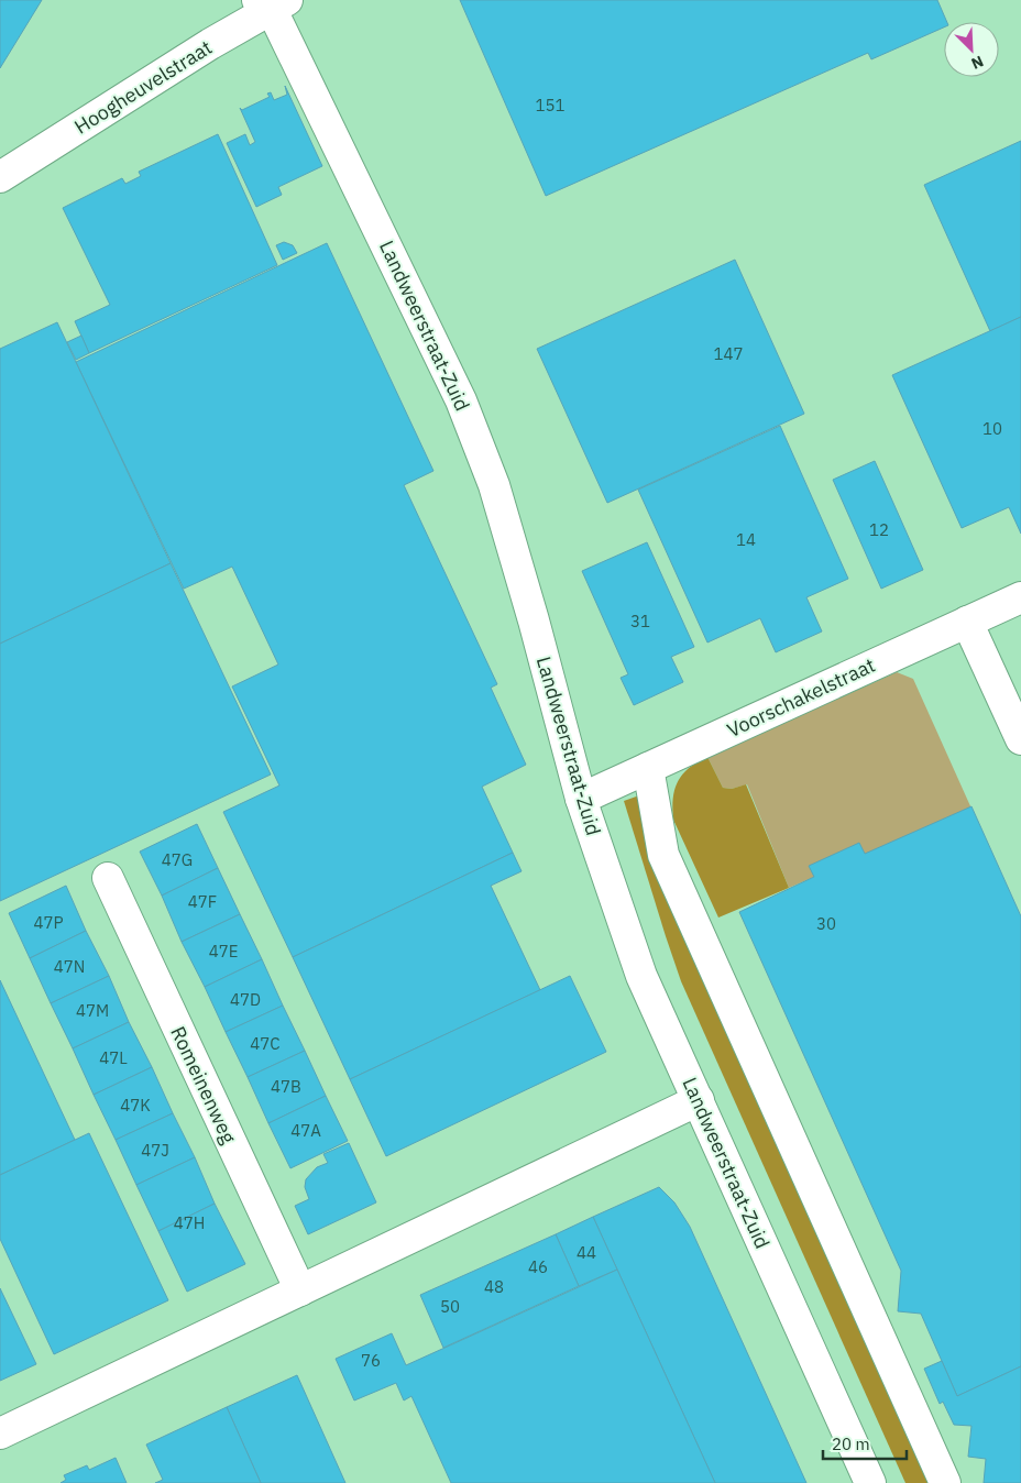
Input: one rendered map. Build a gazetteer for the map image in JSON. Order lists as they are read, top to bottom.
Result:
{
  "streets": {
    "street": [
      "Hoogheuvelstraat",
      "Landweerstraat-Zuid",
      "Voorschakelstraat",
      "Romeinenweg"
    ]
  },
  "crossings": [
    ["Hoogheuvelstraat", "Landweerstraat-Zuid"],
    ["Landweerstraat-Zuid", "Voorschakelstraat"]
  ],
  "house_numbers": [
    "151",
    "147",
    "10",
    "12",
    "14",
    "31",
    "47G",
    "47F",
    "47P",
    "30",
    "47E",
    "47N",
    "47D",
    "47M",
    "47C",
    "47L",
    "47B",
    "47K",
    "47A",
    "47J",
    "47H",
    "44",
    "46",
    "48",
    "50",
    "76"
  ],
  "scale_bar": "20 m",
  "north": "bottom right"
}
